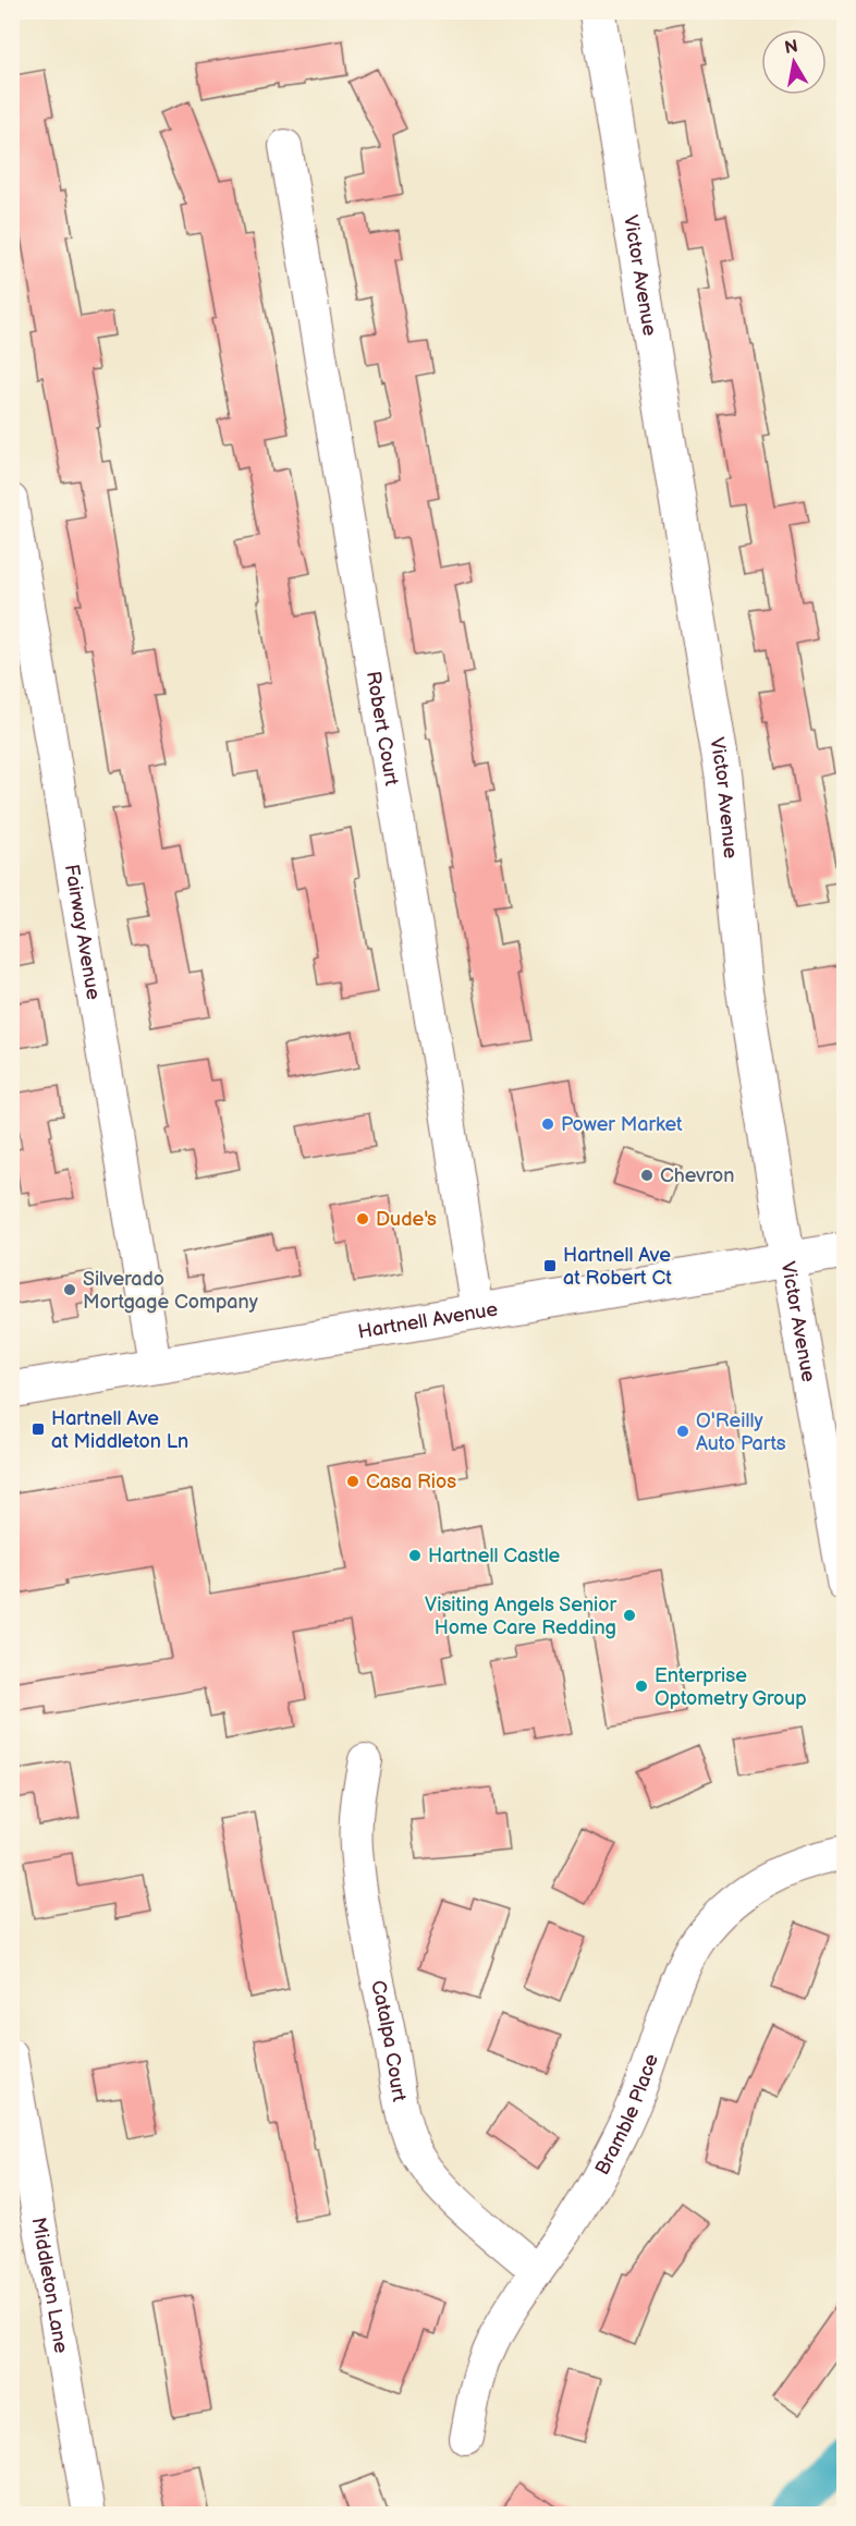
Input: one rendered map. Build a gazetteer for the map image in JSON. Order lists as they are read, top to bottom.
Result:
{
  "streets": {
    "main road": ["Victor Avenue", "Hartnell Avenue"],
    "street": [
      "Robert Court",
      "Fairway Avenue",
      "Catalpa Court",
      "Bramble Place",
      "Middleton Lane"
    ]
  },
  "crossings": [
    ["Victor Avenue", "Hartnell Avenue"],
    ["Robert Court", "Hartnell Avenue"],
    ["Fairway Avenue", "Hartnell Avenue"],
    ["Catalpa Court", "Bramble Place"]
  ],
  "places": {
    "other": [
      "Power Market",
      "Chevron",
      "Dude's",
      "Silverado Mortgage Company",
      "O'Reilly Auto Parts",
      "Casa Rios",
      "Hartnell Castle",
      "Visiting Angels Senior Home Care Redding",
      "Enterprise Optometry Group"
    ],
    "transit": ["Hartnell Ave at Robert Ct", "Hartnell Ave at Middleton Ln"]
  },
  "north": "top"
}
